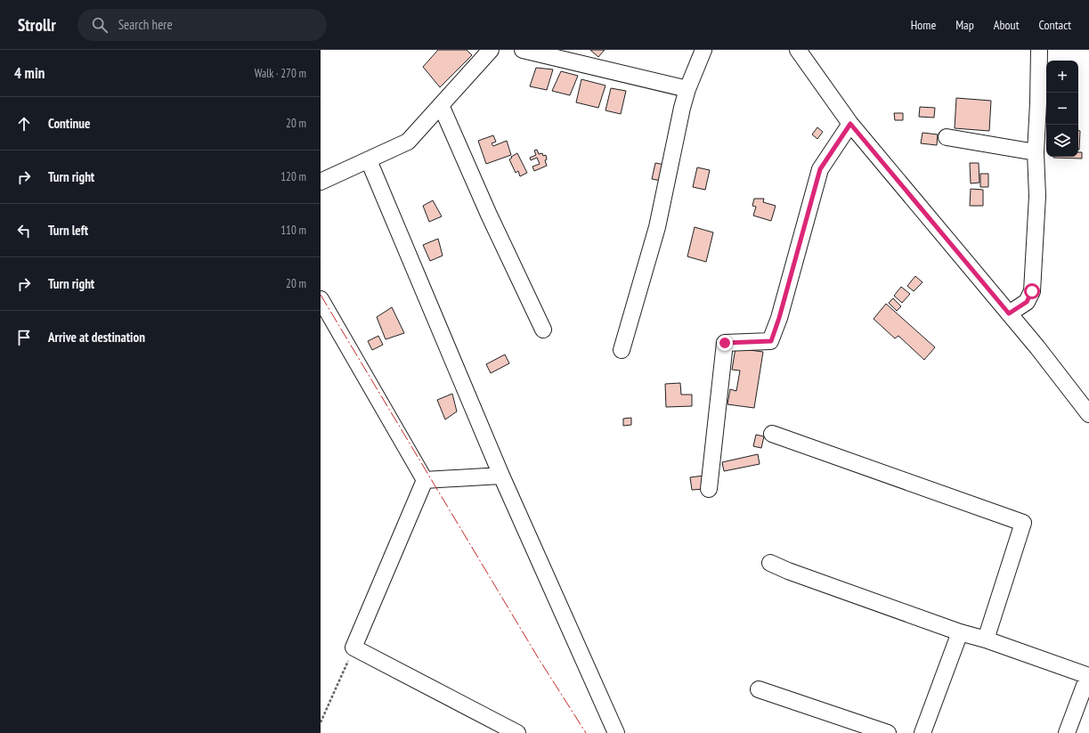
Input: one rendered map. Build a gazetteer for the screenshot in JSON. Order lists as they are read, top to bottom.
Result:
{
  "page": {
    "header": "Strollr",
    "search": "Search here",
    "nav": [
      "Home",
      "Map",
      "About",
      "Contact"
    ],
    "heading": ["4 min", "Walk · 270 m"],
    "map_buttons": ["+", "−"],
    "list": [
      ["Continue", "20 m"],
      ["Turn right", "120 m"],
      ["Turn left", "110 m"],
      ["Turn right", "20 m"],
      "Arrive at destination"
    ]
  }
}
